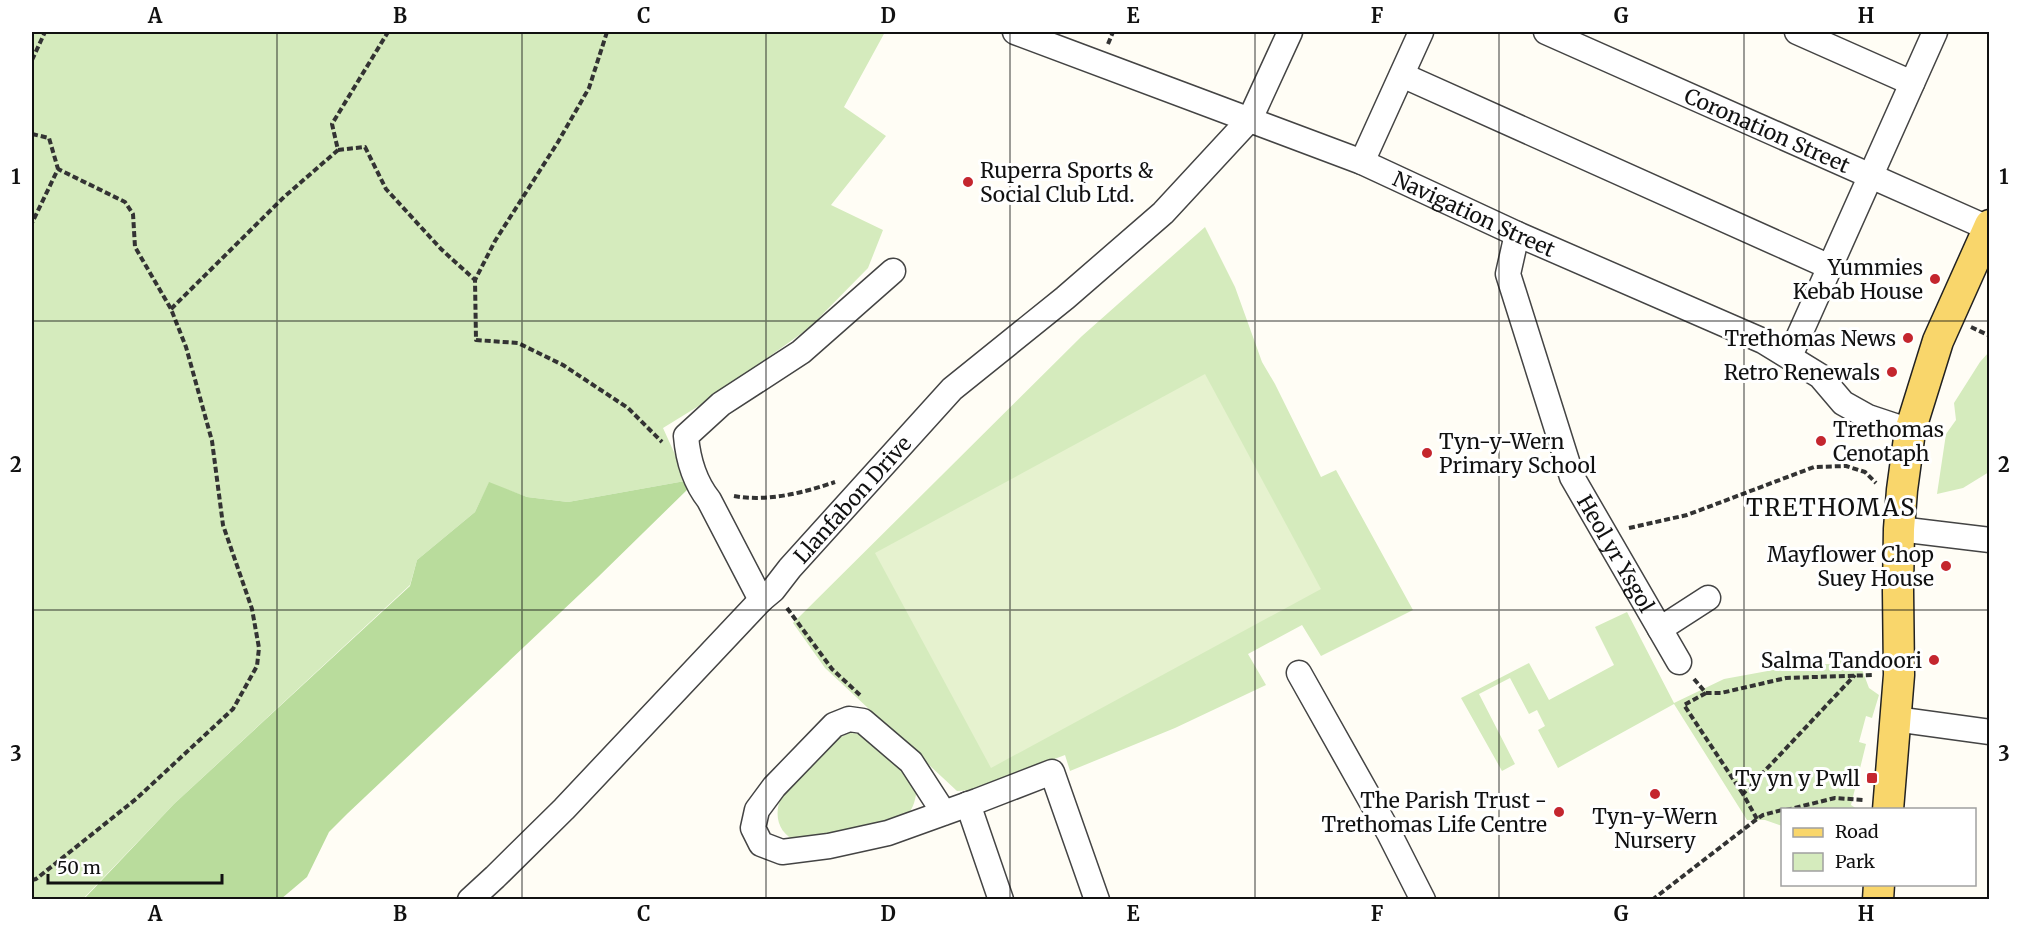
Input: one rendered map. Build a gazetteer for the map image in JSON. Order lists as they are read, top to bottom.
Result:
{
  "streets": {
    "street": [
      "Coronation Street",
      "Navigation Street",
      "Llanfabon Drive",
      "Heol yr Ysgol"
    ]
  },
  "crossings": [
    ["Navigation Street", "Llanfabon Drive"],
    ["Navigation Street", "Heol yr Ysgol"]
  ],
  "districts": ["TRETHOMAS"],
  "places": {
    "other": [
      "Ruperra Sports & Social Club Ltd.",
      "Yummies Kebab House",
      "Trethomas News",
      "Retro Renewals",
      "Trethomas Cenotaph",
      "Tyn-y-Wern Primary School",
      "Mayflower Chop Suey House",
      "Salma Tandoori",
      "Tyn-y-Wern Nursery",
      "The Parish Trust - Trethomas Life Centre"
    ],
    "transit": ["Ty yn y Pwll"]
  },
  "legend": ["Road", "Park"],
  "scale_bar": "50 m",
  "grid": {
    "columns": [
      "A",
      "B",
      "C",
      "D",
      "E",
      "F",
      "G",
      "H"
    ],
    "rows": ["1", "2", "3"]
  }
}
